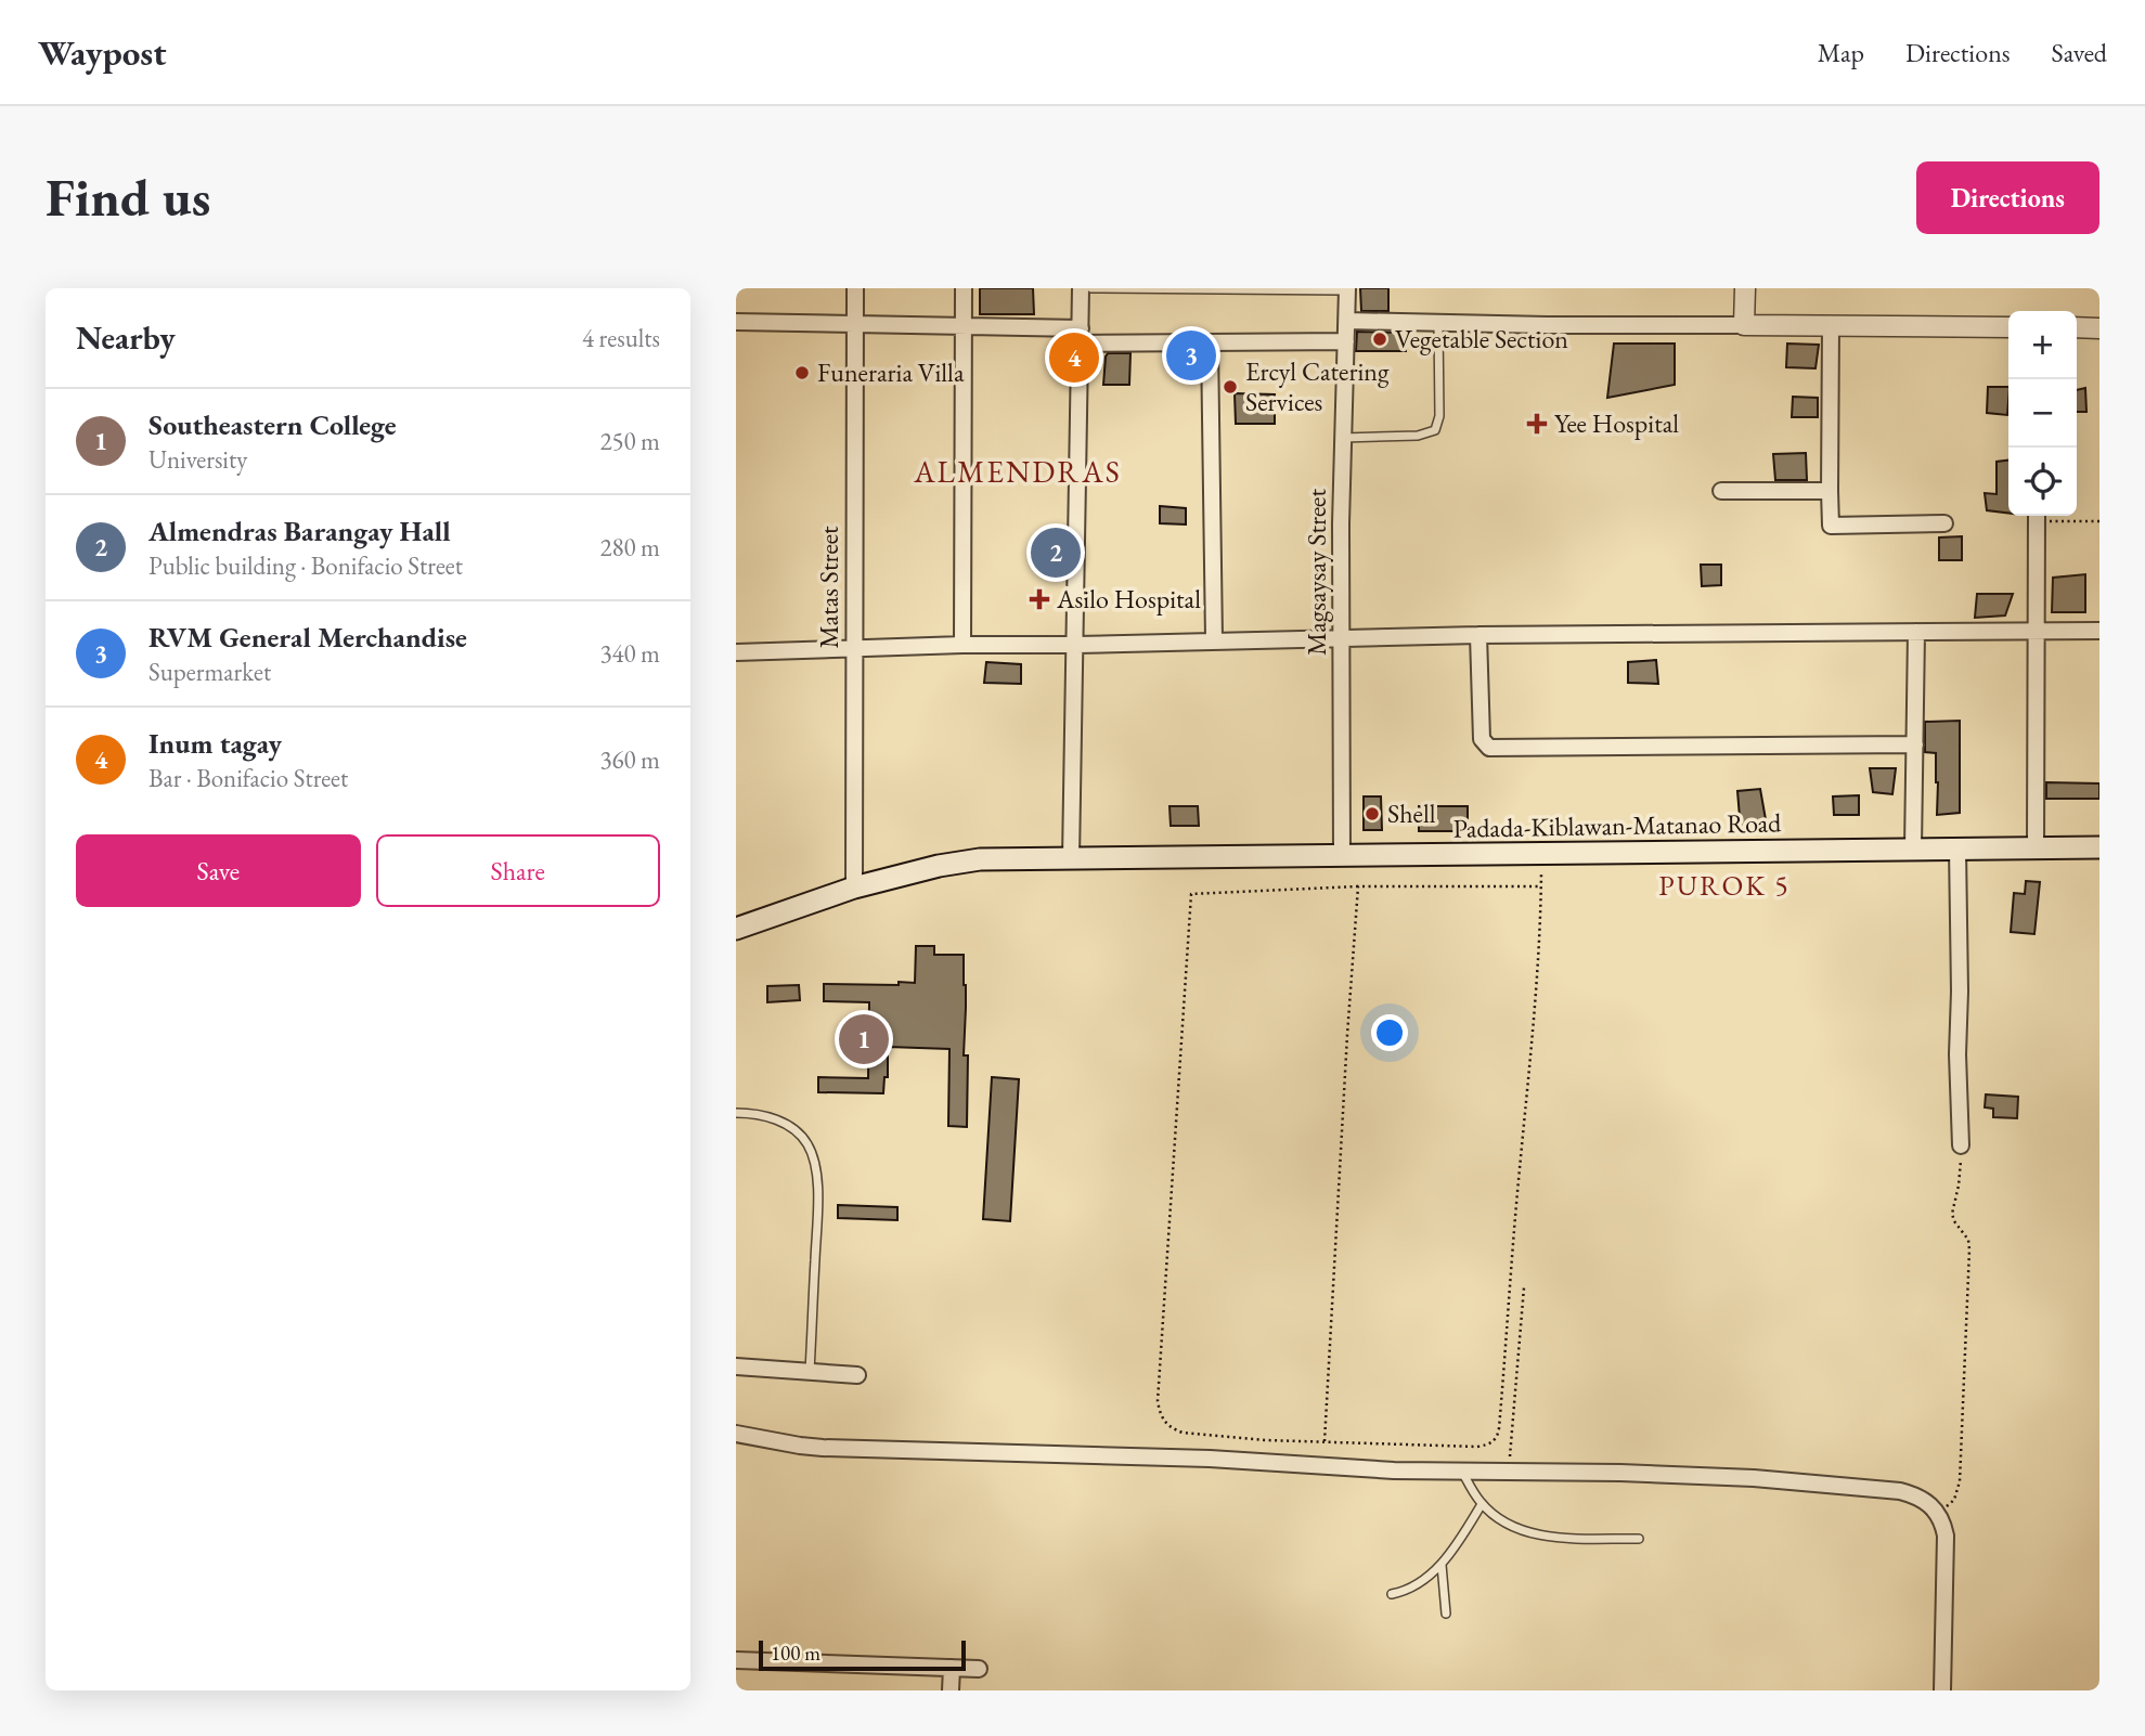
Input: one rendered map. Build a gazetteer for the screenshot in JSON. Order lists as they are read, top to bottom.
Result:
{
  "streets": {
    "main road": ["Padada-Kiblawan-Matanao Road"],
    "street": ["Magsaysay Street", "Matas Street"]
  },
  "crossings": [
    ["Magsaysay Street", "Padada-Kiblawan-Matanao Road"],
    ["Matas Street", "Padada-Kiblawan-Matanao Road"]
  ],
  "districts": ["ALMENDRAS", "PUROK 5"],
  "places": {
    "other": [
      "Vegetable Section",
      "Funeraria Villa",
      "Ercyl Catering Services",
      "Shell"
    ],
    "health": ["Yee Hospital", "Asilo Hospital"]
  },
  "scale_bar": "100 m",
  "page": {
    "header": "Waypost",
    "nav": ["Map", "Directions", "Saved"],
    "buttons": [
      "Directions",
      ["Save", "Share"]
    ],
    "title": "Find us",
    "heading": ["Nearby", "4 results"],
    "map_buttons": ["+", "−"],
    "pins": [
      "3",
      "4",
      "2",
      "1"
    ],
    "list": [
      {
        "mark": "1",
        "name": "Southeastern College",
        "note": "University",
        "value": "250 m"
      },
      {
        "mark": "2",
        "name": "Almendras Barangay Hall",
        "note": "Public building · Bonifacio Street",
        "value": "280 m"
      },
      {
        "mark": "3",
        "name": "RVM General Merchandise",
        "note": "Supermarket",
        "value": "340 m"
      },
      {
        "mark": "4",
        "name": "Inum tagay",
        "note": "Bar · Bonifacio Street",
        "value": "360 m"
      }
    ],
    "scale": "100 m"
  }
}
